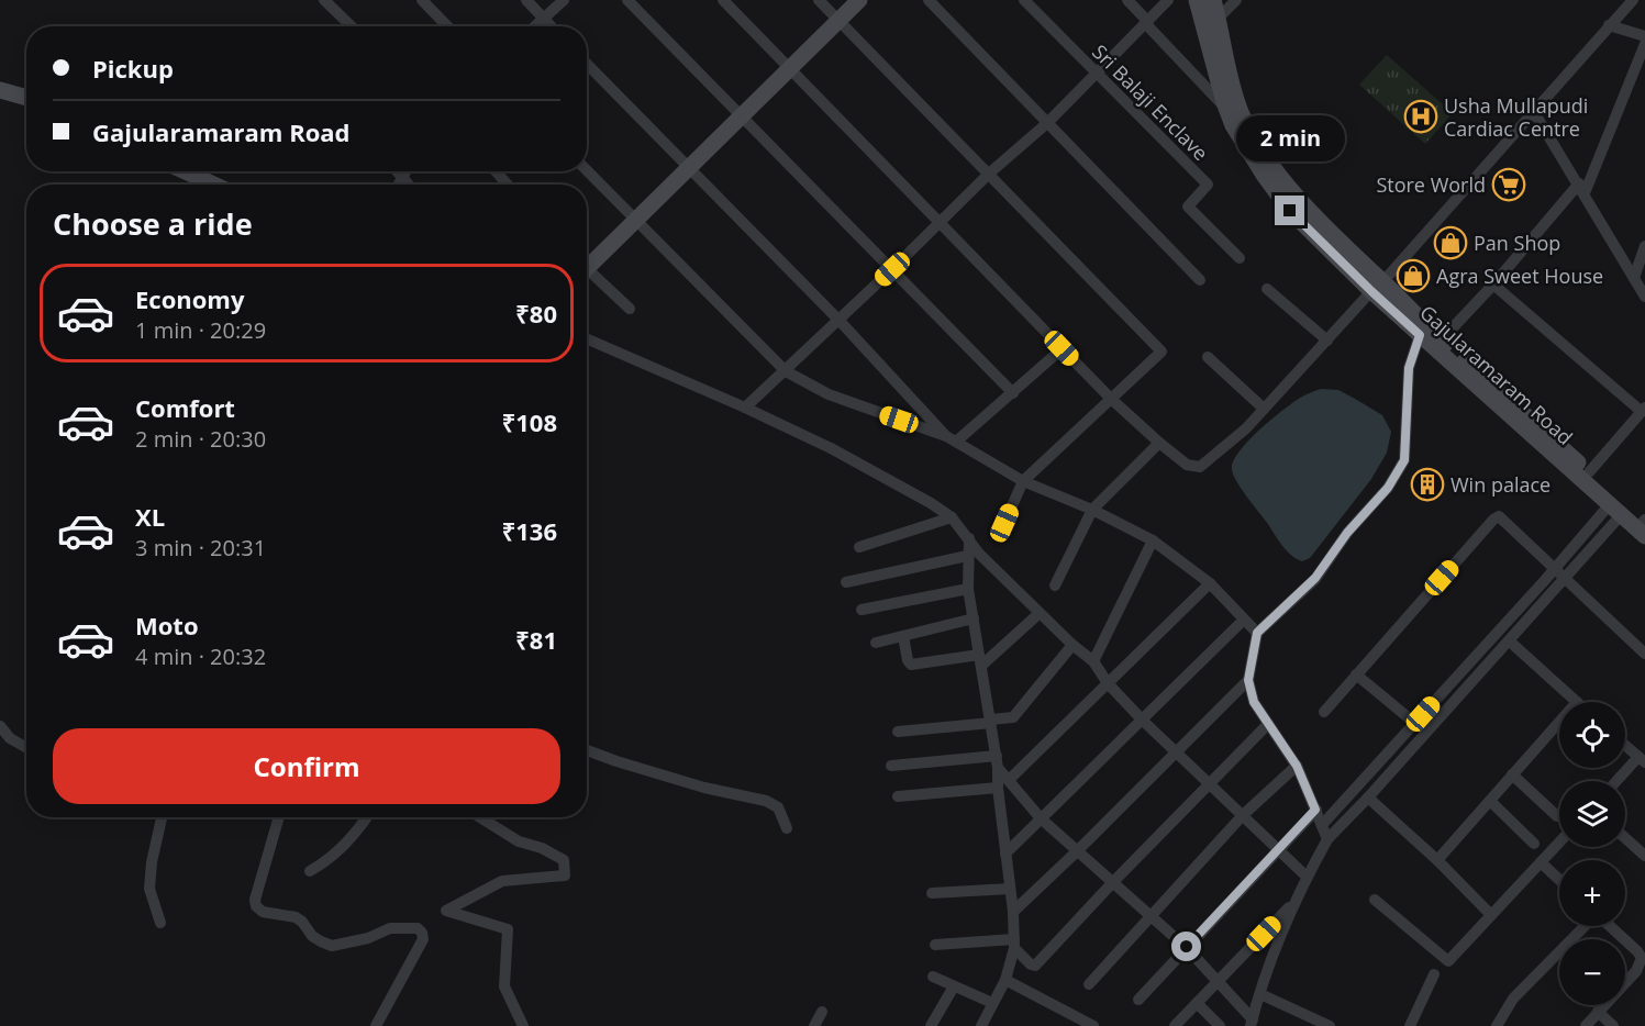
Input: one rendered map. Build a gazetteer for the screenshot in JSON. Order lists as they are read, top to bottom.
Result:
{
  "streets": {
    "main road": ["Gajularamaram Road"],
    "street": ["Sri Balaji Enclave"]
  },
  "places": {
    "hospital": ["Usha Mullapudi Cardiac Centre"],
    "supermarket": ["Store World"],
    "shop": ["Pan Shop", "Agra Sweet House"],
    "building": ["Win palace"]
  },
  "page": {
    "banner": ["Pickup", "Gajularamaram Road"],
    "bubble": "2 min",
    "heading": "Choose a ride",
    "list": [
      {
        "name": "Economy",
        "note": "1 min · 20:29",
        "value": "₹80"
      },
      {
        "name": "Comfort",
        "note": "2 min · 20:30",
        "value": "₹108"
      },
      {
        "name": "XL",
        "note": "3 min · 20:31",
        "value": "₹136"
      },
      {
        "name": "Moto",
        "note": "4 min · 20:32",
        "value": "₹81"
      }
    ],
    "map_buttons": ["+", "−"],
    "buttons": "Confirm"
  }
}
